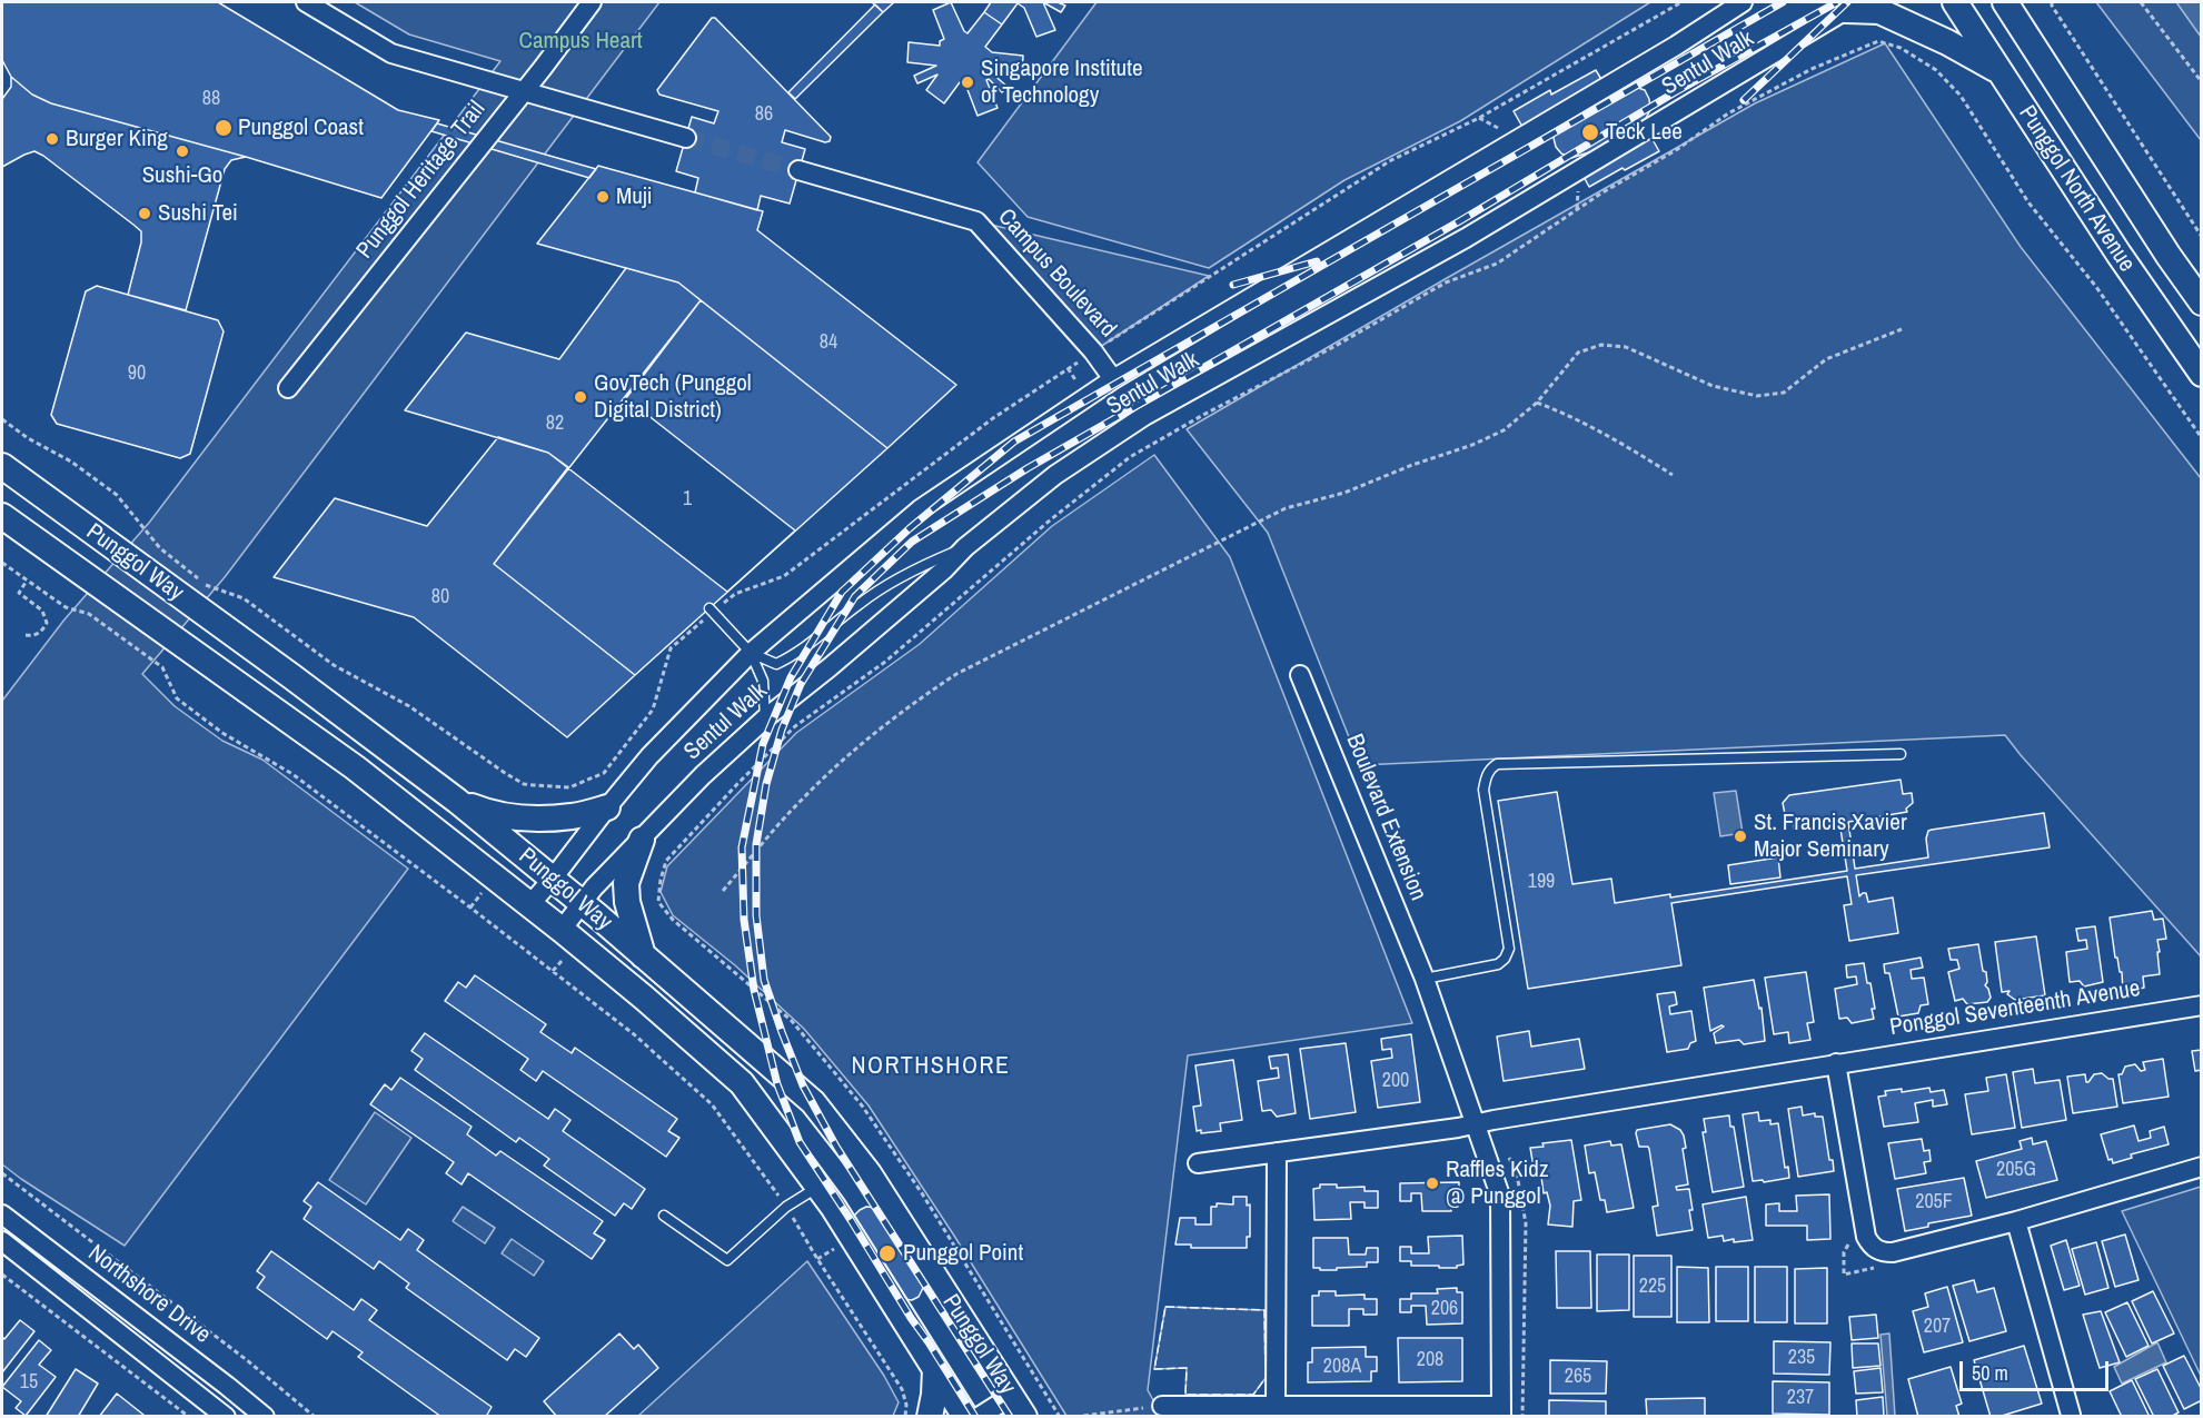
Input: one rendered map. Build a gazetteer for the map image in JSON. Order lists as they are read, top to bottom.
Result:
{
  "streets": {
    "main road": ["Punggol North Avenue", "Punggol Way"],
    "street": [
      "Sentul Walk",
      "Punggol Heritage Trail",
      "Campus Boulevard",
      "Boulevard Extension",
      "Ponggol Seventeenth Avenue",
      "Northshore Drive"
    ]
  },
  "crossings": [
    ["Sentul Walk", "Campus Boulevard"],
    ["Sentul Walk", "Punggol Way"]
  ],
  "districts": ["NORTHSHORE"],
  "parks": ["Campus Heart"],
  "places": [
    "Singapore Institute of Technology",
    "Punggol Coast",
    "Teck Lee",
    "Burger King",
    "Sushi-Go",
    "Muji",
    "Sushi Tei",
    "GovTech (Punggol Digital District)",
    "St. Francis Xavier Major Seminary",
    "Raffles Kidz @ Punggol",
    "Punggol Point"
  ],
  "house_numbers": [
    "88",
    "86",
    "84",
    "90",
    "82",
    "1",
    "80",
    "199",
    "200",
    "205G",
    "205F",
    "225",
    "206",
    "207",
    "235",
    "208",
    "208A",
    "265",
    "15",
    "237"
  ],
  "scale_bar": "50 m"
}
